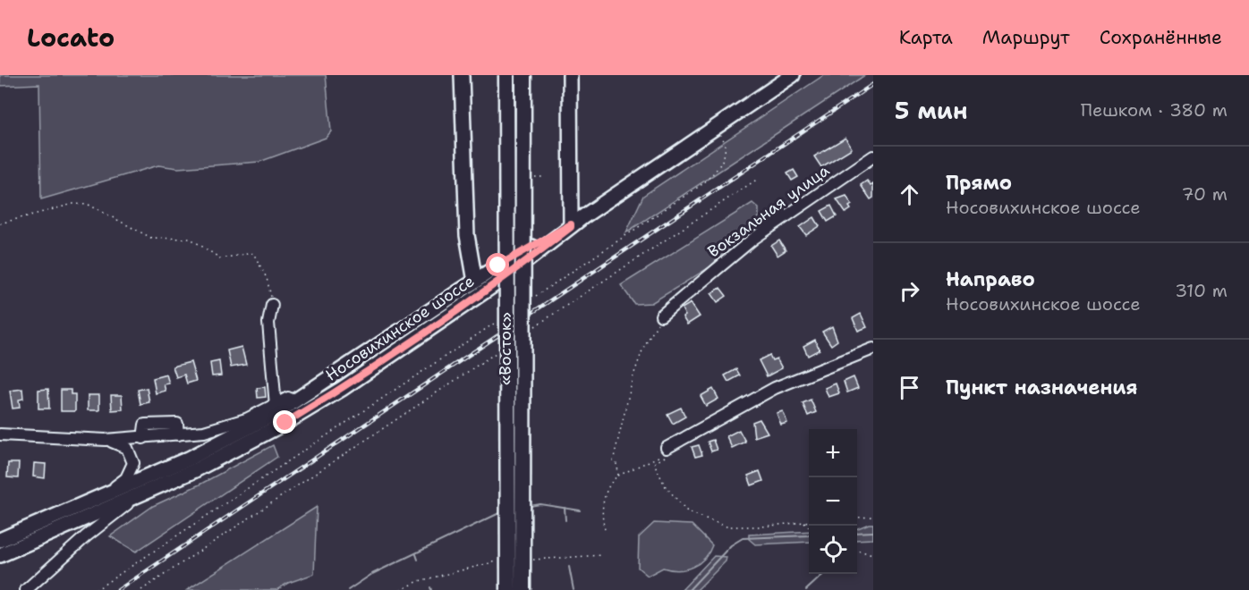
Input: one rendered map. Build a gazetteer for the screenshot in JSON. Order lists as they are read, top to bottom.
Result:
{
  "streets": {
    "highway": ["«Восток»"],
    "main road": ["Носовихинское шоссе"],
    "street": ["Вокзальная улица"]
  },
  "page": {
    "header": "Locato",
    "nav": ["Карта", "Маршрут", "Сохранённые"],
    "heading": ["5 мин", "Пешком · 380 m"],
    "list": [
      ["Прямо", "Носовихинское шоссе", "70 m"],
      ["Направо", "Носовихинское шоссе", "310 m"],
      "Пункт назначения"
    ],
    "map_buttons": ["+", "−"]
  }
}
